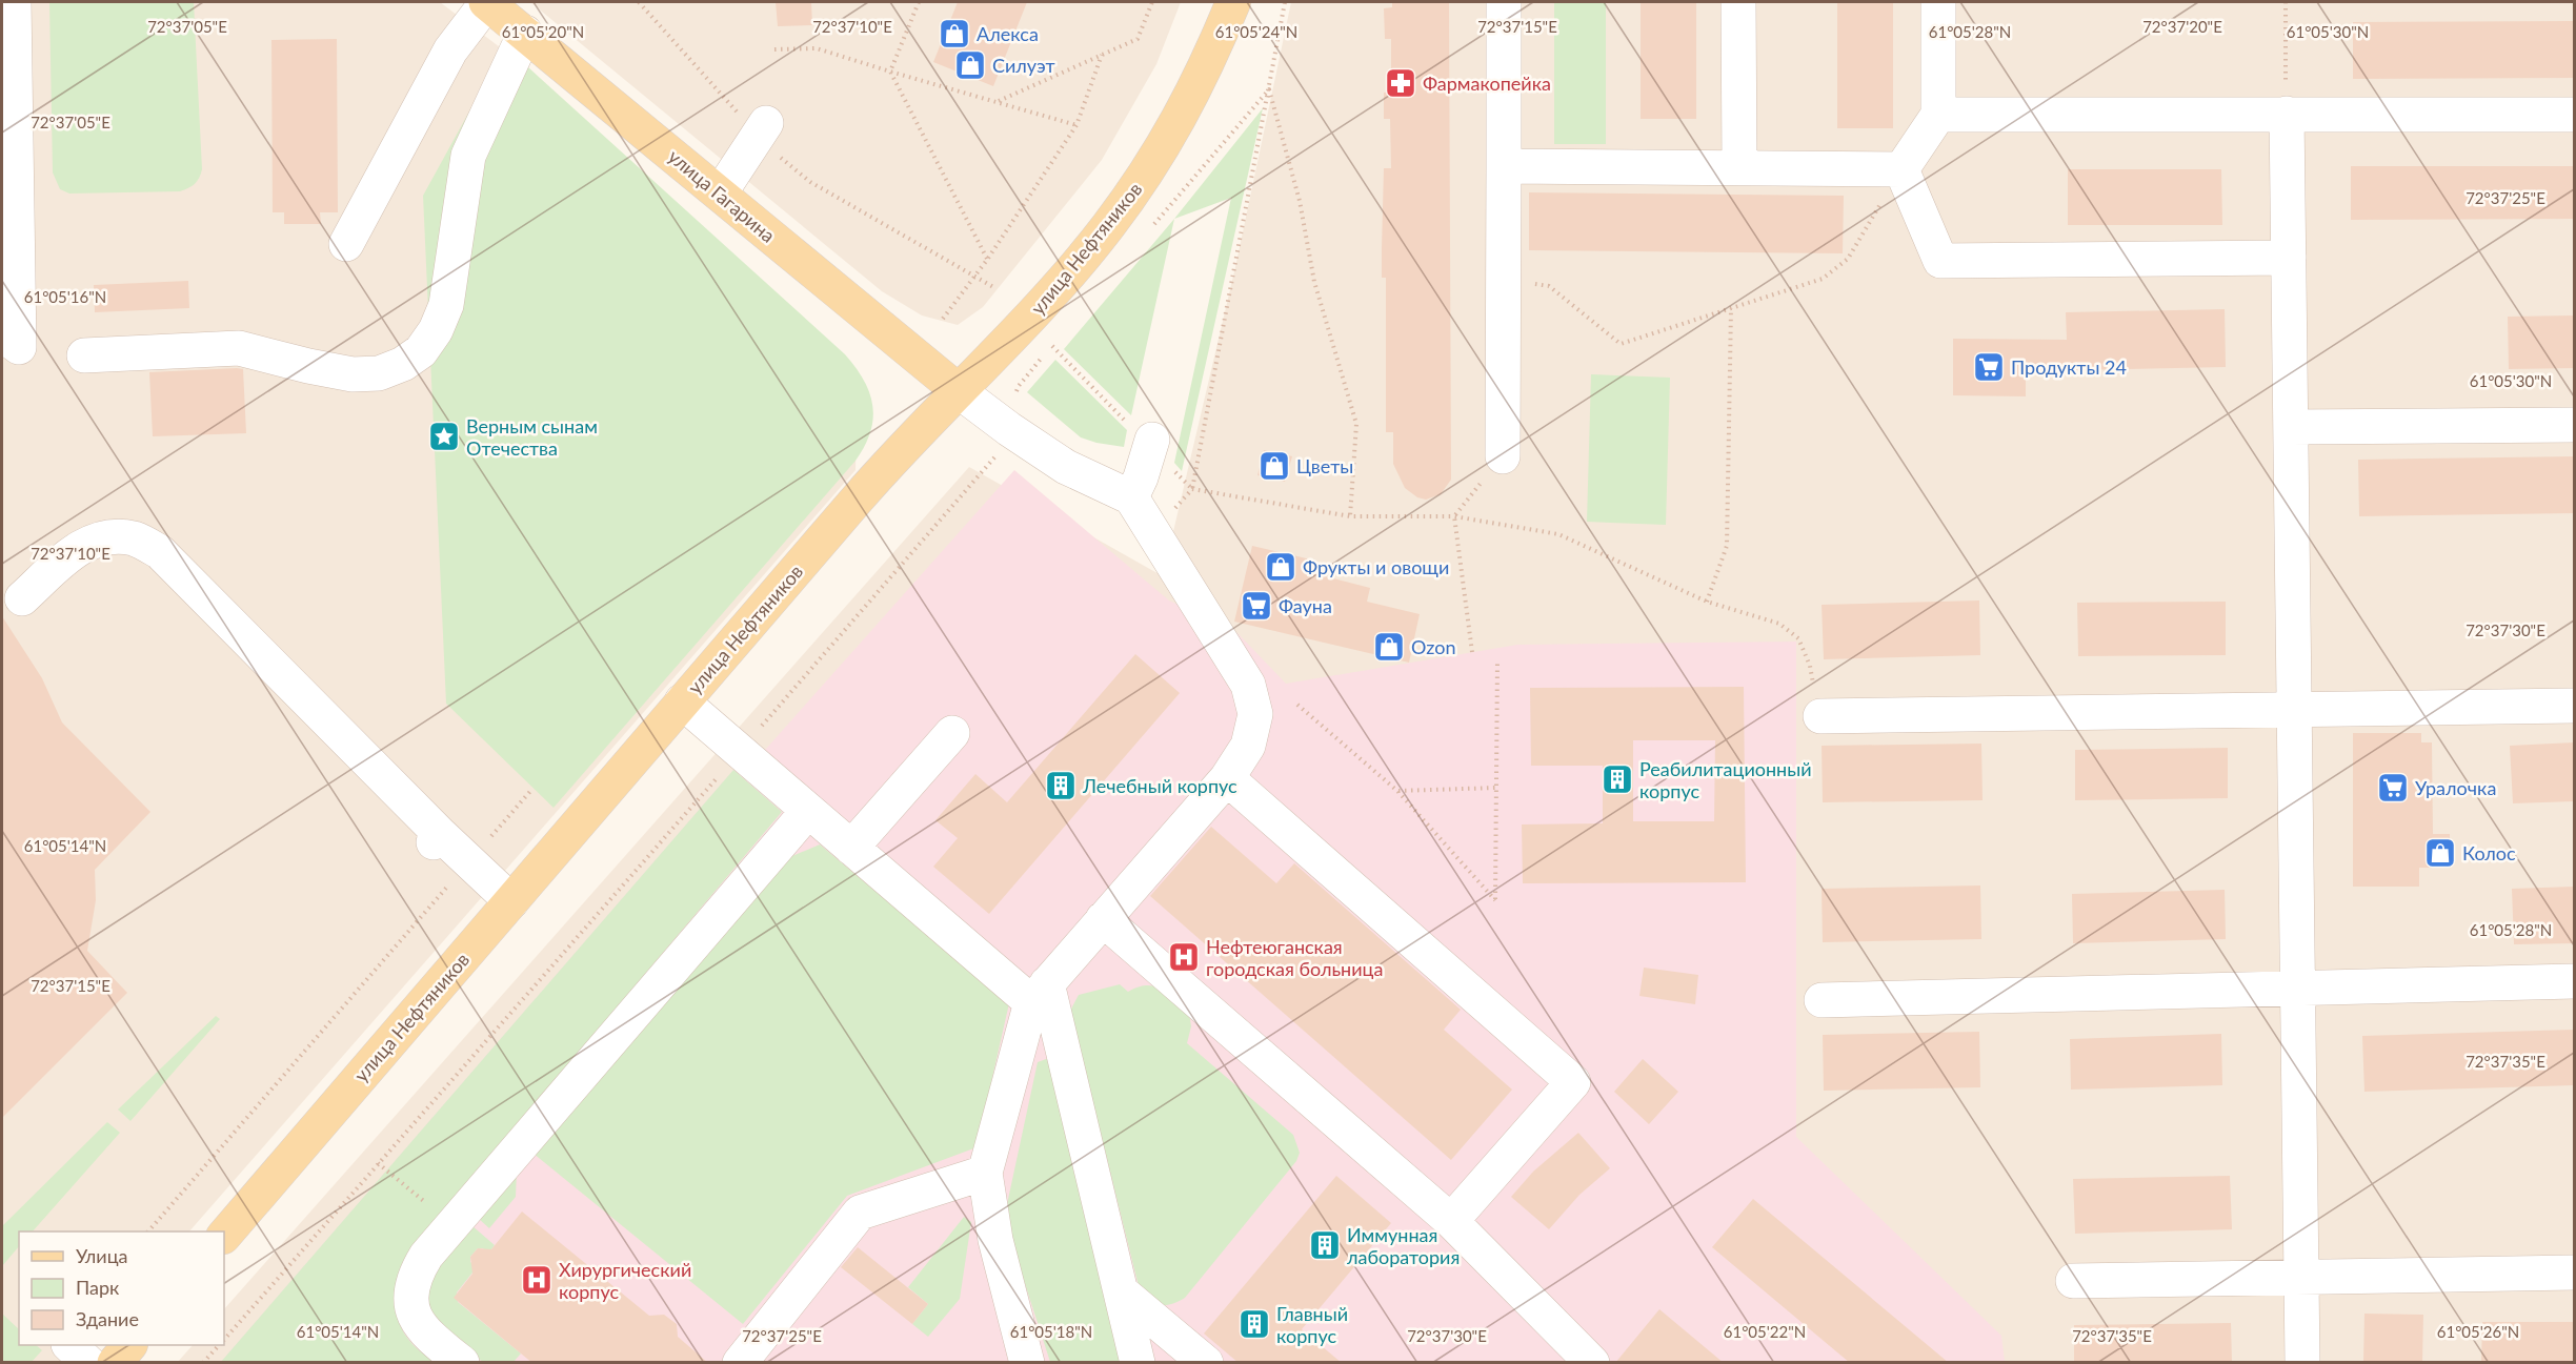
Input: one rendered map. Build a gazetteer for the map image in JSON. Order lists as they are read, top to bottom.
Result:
{
  "streets": {
    "main road": ["улица Гагарина", "улица Нефтяников"]
  },
  "crossings": [
    ["улица Гагарина", "улица Нефтяников"]
  ],
  "places": {
    "shop": [
      "Алекса",
      "Силуэт",
      "Цветы",
      "Фрукты и овощи",
      "Ozon",
      "Колос"
    ],
    "pharmacy": ["Фармакопейка"],
    "supermarket": ["Продукты 24", "Фауна", "Уралочка"],
    "place": ["Верным сынам Отечества"],
    "building": [
      "Реабилитационный корпус",
      "Лечебный корпус",
      "Иммунная лаборатория",
      "Главный корпус"
    ],
    "hospital": ["Нефтеюганская городская больница", "Хирургический корпус"]
  },
  "legend": ["Улица", "Парк", "Здание"],
  "coordinates": [
    "72°37'05\"E",
    "72°37'10\"E",
    "72°37'20\"E",
    "72°37'15\"E",
    "61°05'20\"N",
    "61°05'24\"N",
    "61°05'28\"N",
    "61°05'30\"N",
    "72°37'25\"E",
    "61°05'16\"N",
    "72°37'30\"E",
    "61°05'14\"N",
    "72°37'35\"E",
    "61°05'18\"N",
    "61°05'22\"N",
    "61°05'26\"N"
  ]
}
